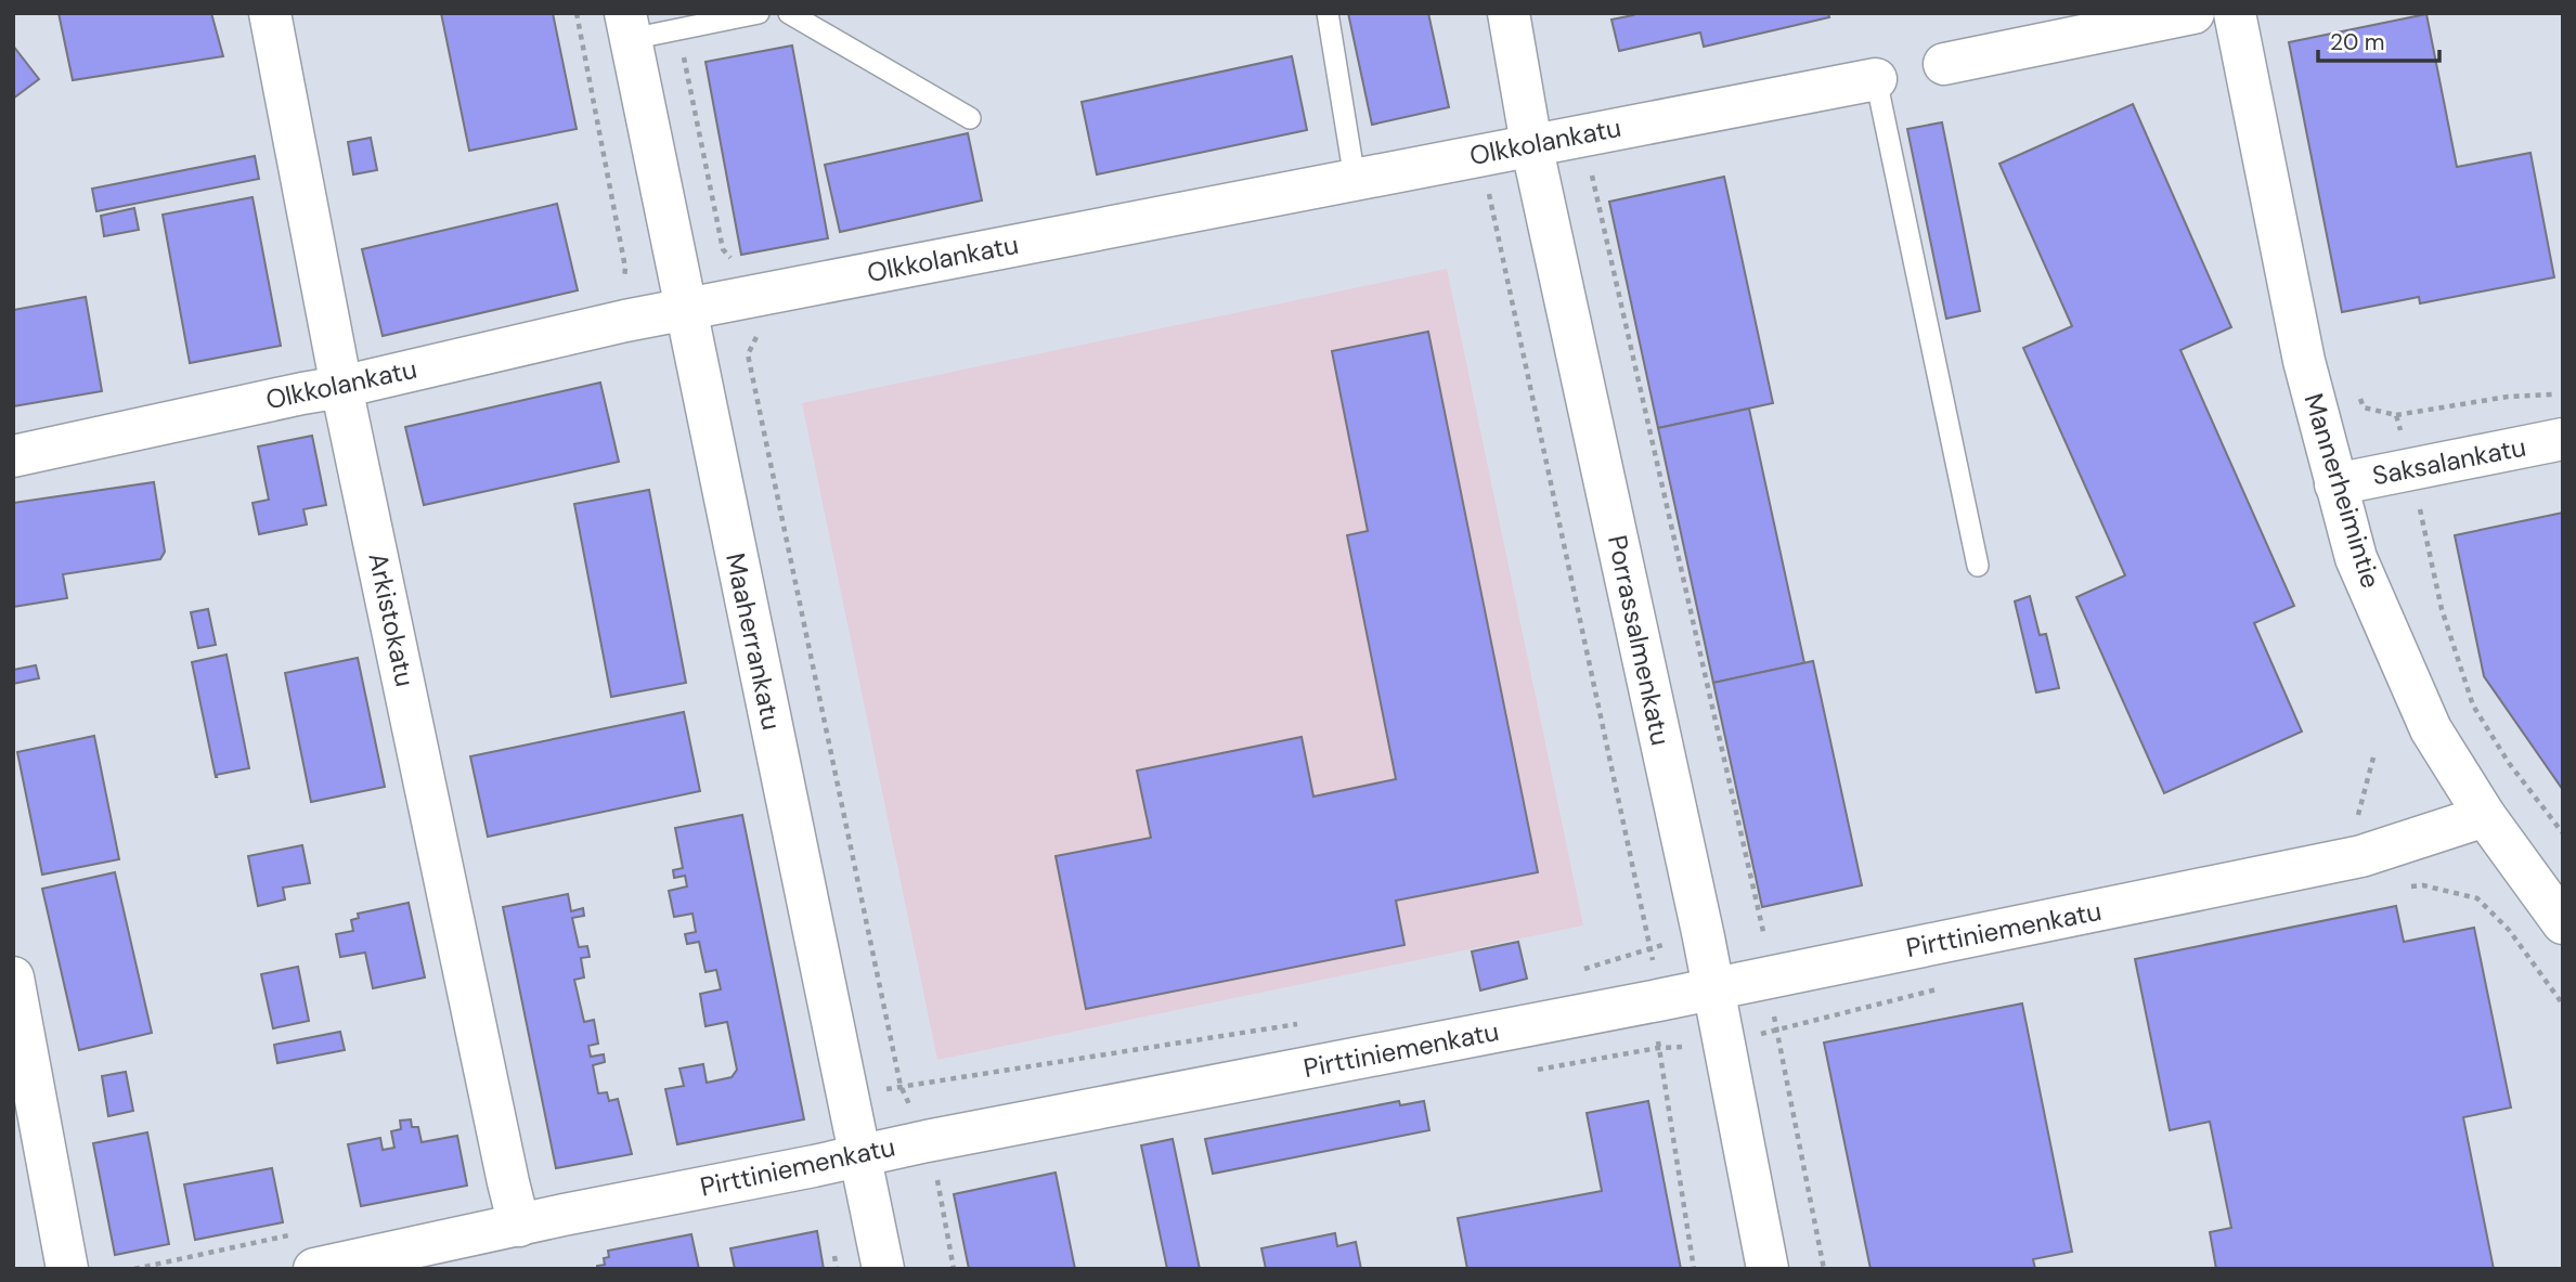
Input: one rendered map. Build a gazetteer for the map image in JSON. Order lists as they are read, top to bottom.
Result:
{
  "streets": {
    "street": [
      "Olkkolankatu",
      "Saksalankatu",
      "Mannerheimintie",
      "Arkistokatu",
      "Porrassalmenkatu",
      "Maaherrankatu",
      "Pirttiniemenkatu"
    ]
  },
  "crossings": [
    ["Olkkolankatu", "Arkistokatu"],
    ["Olkkolankatu", "Porrassalmenkatu"],
    ["Olkkolankatu", "Maaherrankatu"],
    ["Saksalankatu", "Mannerheimintie"],
    ["Mannerheimintie", "Pirttiniemenkatu"],
    ["Arkistokatu", "Pirttiniemenkatu"],
    ["Porrassalmenkatu", "Pirttiniemenkatu"],
    ["Maaherrankatu", "Pirttiniemenkatu"]
  ],
  "scale_bar": "20 m"
}
